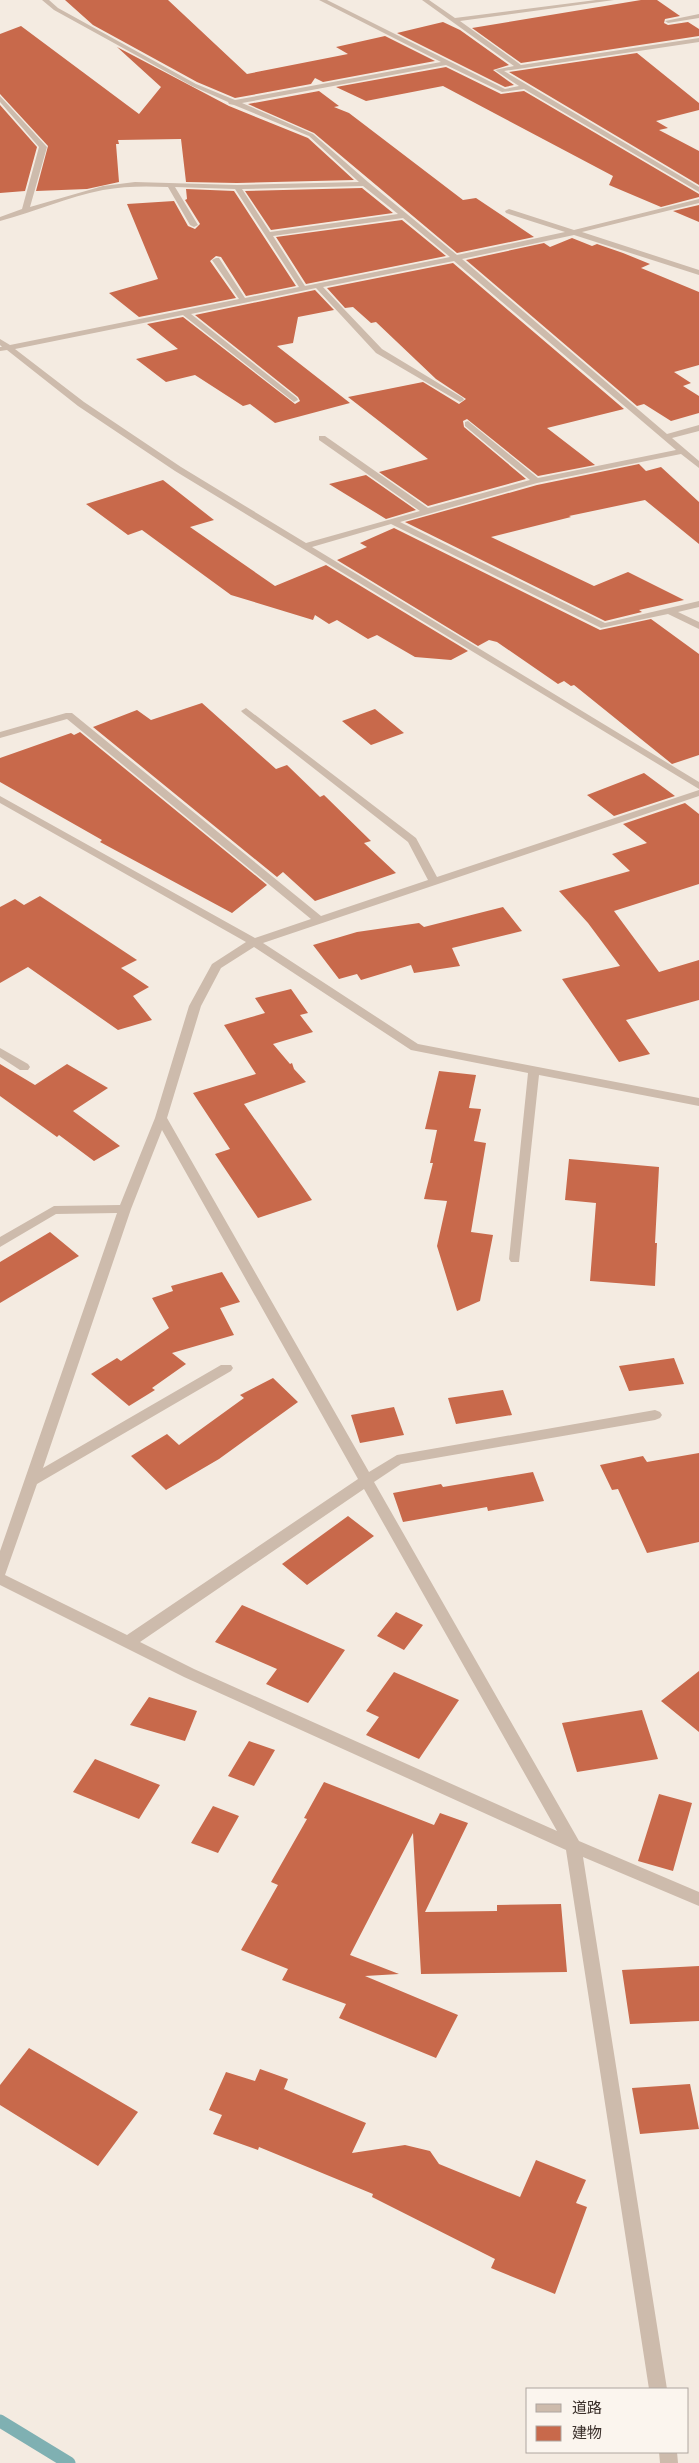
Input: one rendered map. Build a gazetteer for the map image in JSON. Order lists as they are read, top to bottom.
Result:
{
  "legend": ["道路", "建物"]
}
